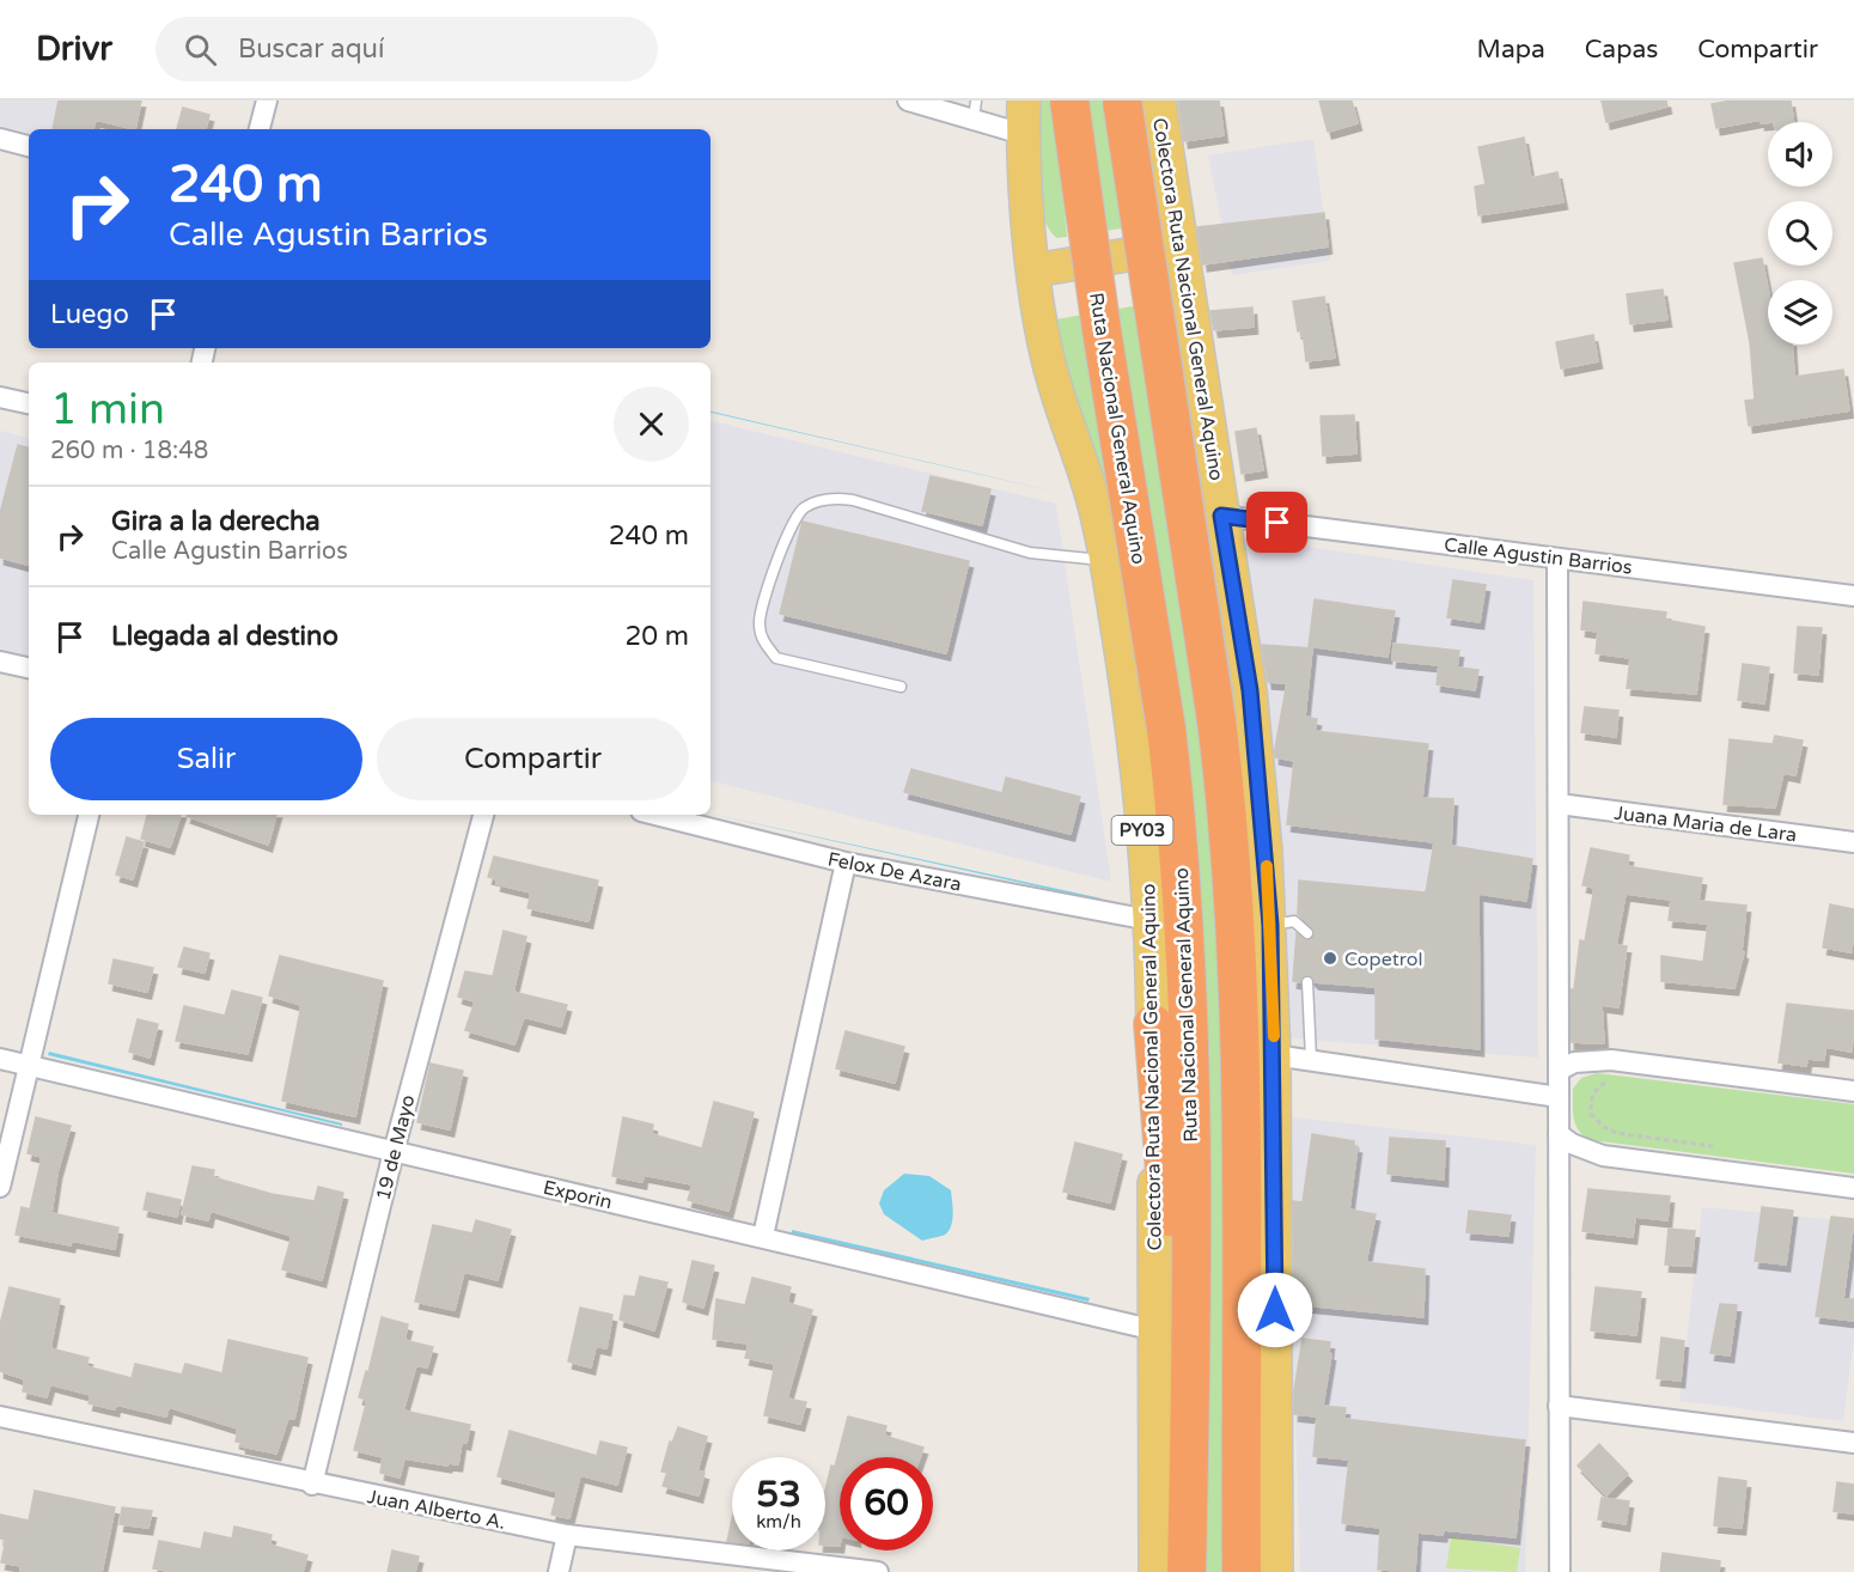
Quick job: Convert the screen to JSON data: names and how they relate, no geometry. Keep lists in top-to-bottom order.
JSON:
{
  "streets": {
    "highway": ["Ruta Nacional General Aquino", "PY03"],
    "main road": ["Colectora Ruta Nacional General Aquino"],
    "street": [
      "Calle Agustin Barrios",
      "Juana Maria de Lara",
      "Felox De Azara",
      "19 de Mayo",
      "Exporin",
      "Juan Alberto A."
    ]
  },
  "crossings": [
    ["Colectora Ruta Nacional General Aquino", "Calle Agustin Barrios"],
    ["Colectora Ruta Nacional General Aquino", "Felox De Azara"],
    ["Colectora Ruta Nacional General Aquino", "Exporin"],
    ["19 de Mayo", "Exporin"],
    ["19 de Mayo", "Juan Alberto A."]
  ],
  "places": ["Copetrol"],
  "page": {
    "header": "Drivr",
    "search": "Buscar aquí",
    "nav": ["Mapa", "Capas", "Compartir"],
    "turn": ["240 m", "Calle Agustin Barrios"],
    "then": "Luego",
    "heading": ["1 min", "260 m · 18:48"],
    "list": [
      {
        "name": "Gira a la derecha",
        "note": "Calle Agustin Barrios",
        "value": "240 m"
      },
      {
        "name": "Llegada al destino",
        "value": "20 m"
      }
    ],
    "buttons": ["Salir", "Compartir"],
    "speed": "53 km/h",
    "limit": "60"
  }
}
